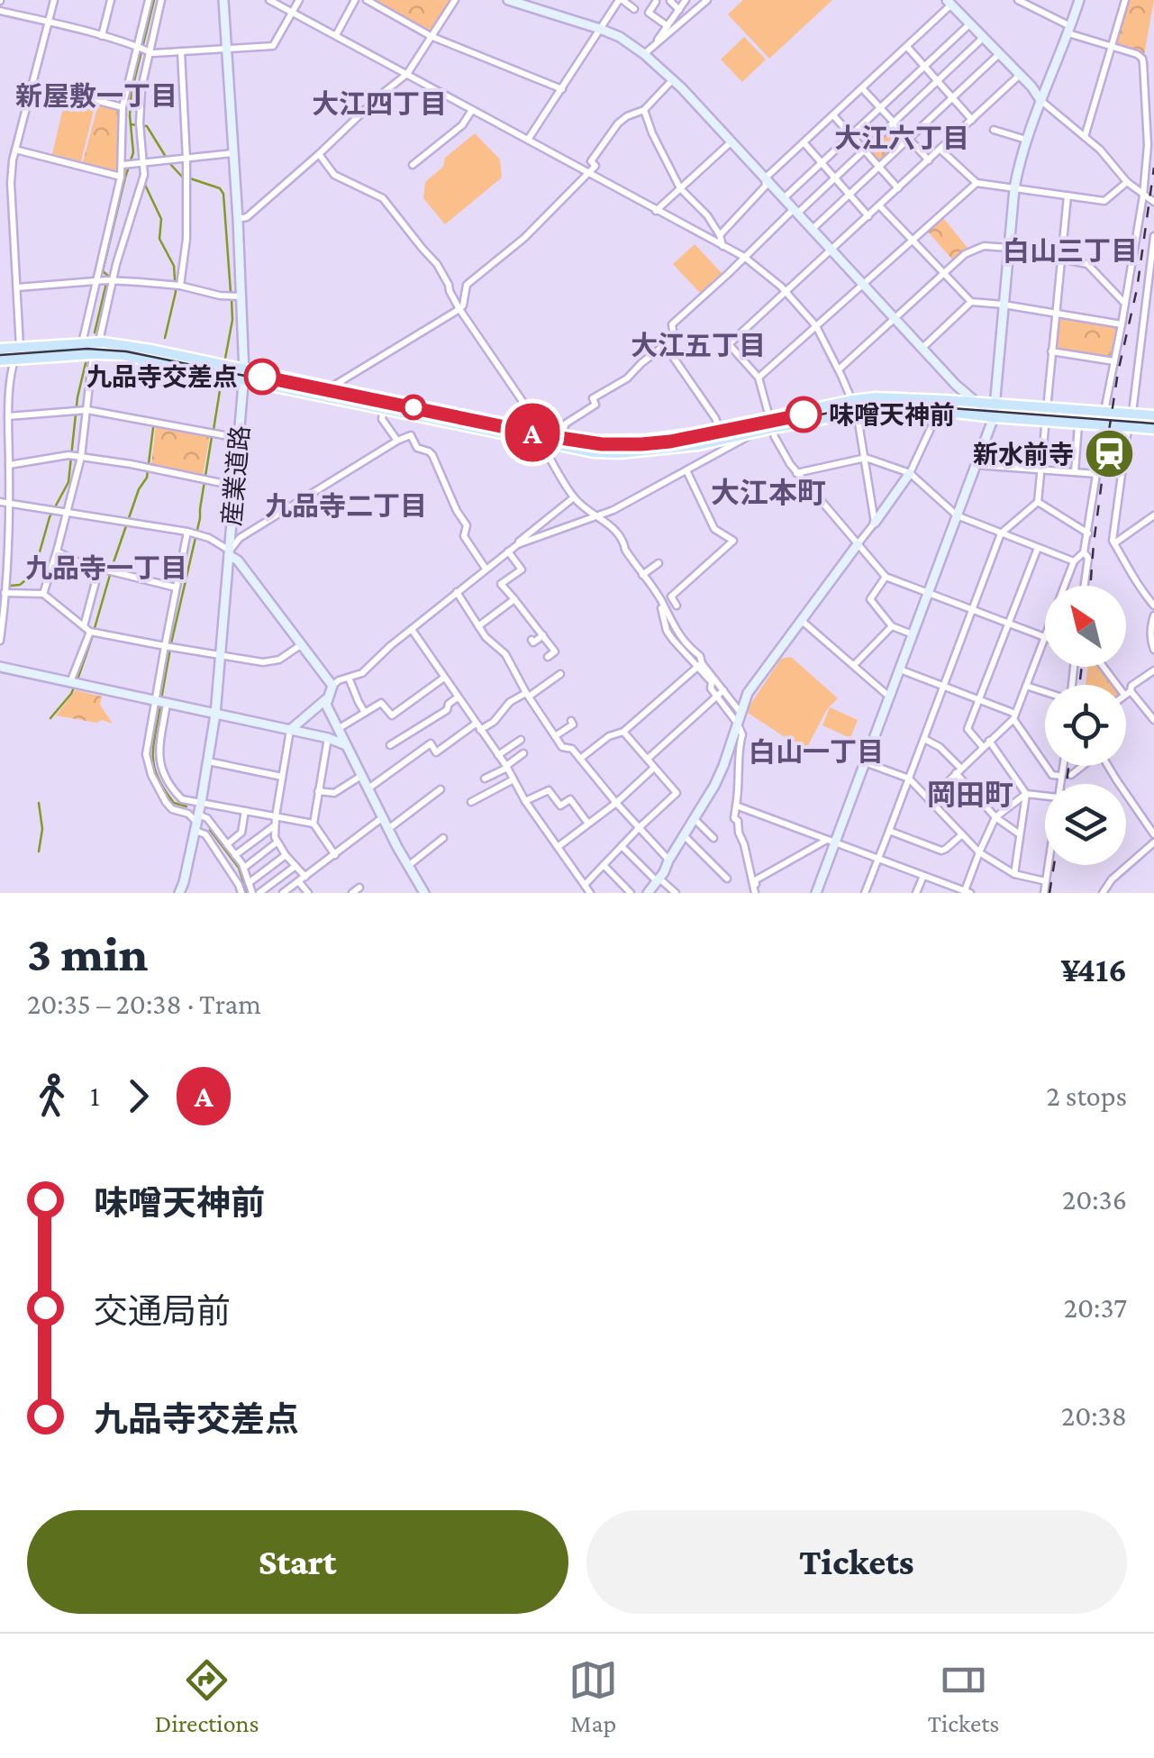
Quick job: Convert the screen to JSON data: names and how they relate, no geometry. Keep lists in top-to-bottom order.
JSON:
{
  "streets": {
    "street": ["産業道路"]
  },
  "districts": [
    "新屋敷一丁目",
    "大江四丁目",
    "大江六丁目",
    "白山三丁目",
    "大江五丁目",
    "大江本町",
    "九品寺二丁目",
    "九品寺一丁目",
    "白山一丁目",
    "岡田町"
  ],
  "places": {
    "other": ["九品寺交差点", "味噌天神前"],
    "station": ["新水前寺"]
  },
  "lines": ["tram line A"],
  "north": "top left",
  "page": {
    "on_map": "A",
    "heading": ["3 min", "20:35 – 20:38 · Tram", "¥416"],
    "legs": ["1", "A", "2 stops"],
    "list": [
      {
        "name": "味噌天神前",
        "value": "20:36"
      },
      {
        "name": "交通局前",
        "value": "20:37"
      },
      {
        "name": "九品寺交差点",
        "value": "20:38"
      }
    ],
    "buttons": ["Start", "Tickets"],
    "tabs": ["Directions", "Map", "Tickets"]
  }
}
